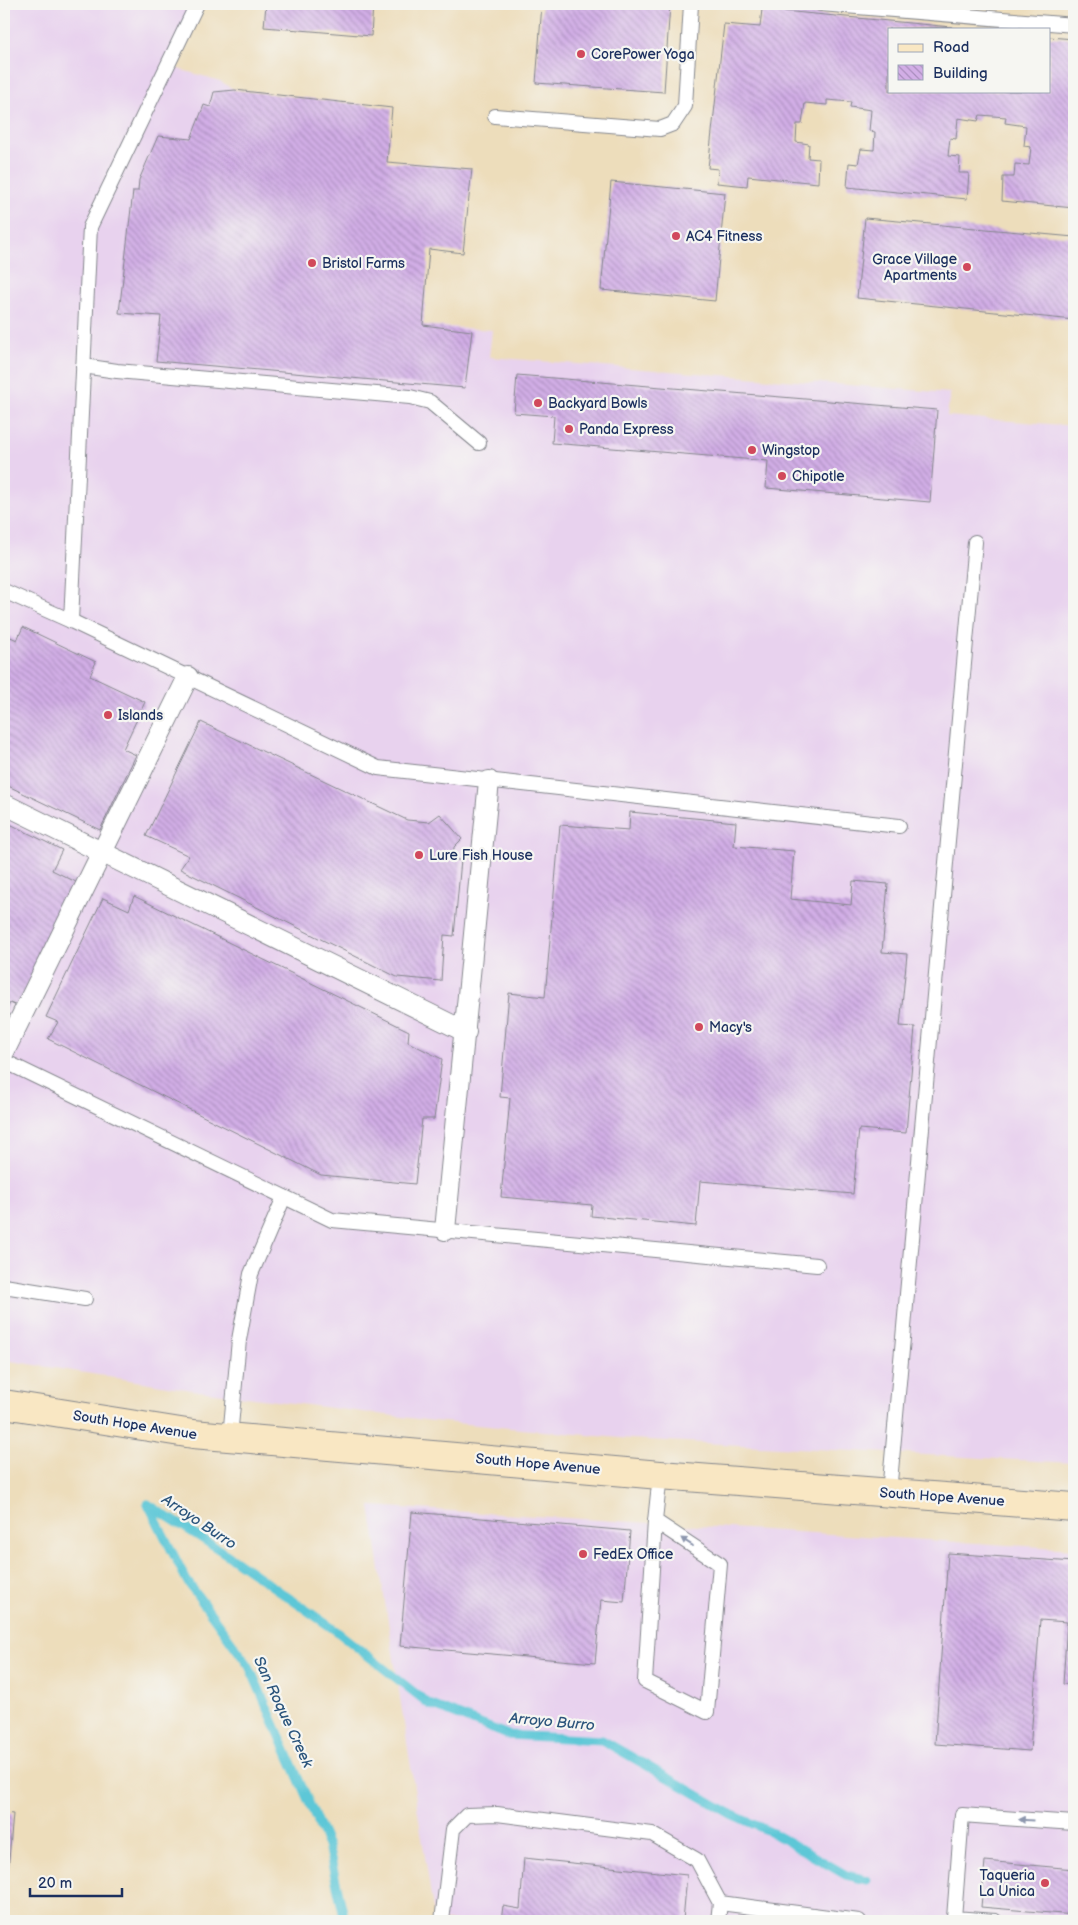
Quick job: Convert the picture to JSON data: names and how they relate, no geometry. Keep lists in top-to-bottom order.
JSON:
{
  "streets": {
    "main road": ["South Hope Avenue"]
  },
  "water": ["Arroyo Burro", "San Roque Creek"],
  "places": [
    "CorePower Yoga",
    "AC4 Fitness",
    "Bristol Farms",
    "Grace Village Apartments",
    "Backyard Bowls",
    "Panda Express",
    "Wingstop",
    "Chipotle",
    "Islands",
    "Lure Fish House",
    "Macy's",
    "FedEx Office",
    "Taqueria La Unica"
  ],
  "legend": ["Road", "Building"],
  "scale_bar": "20 m"
}
